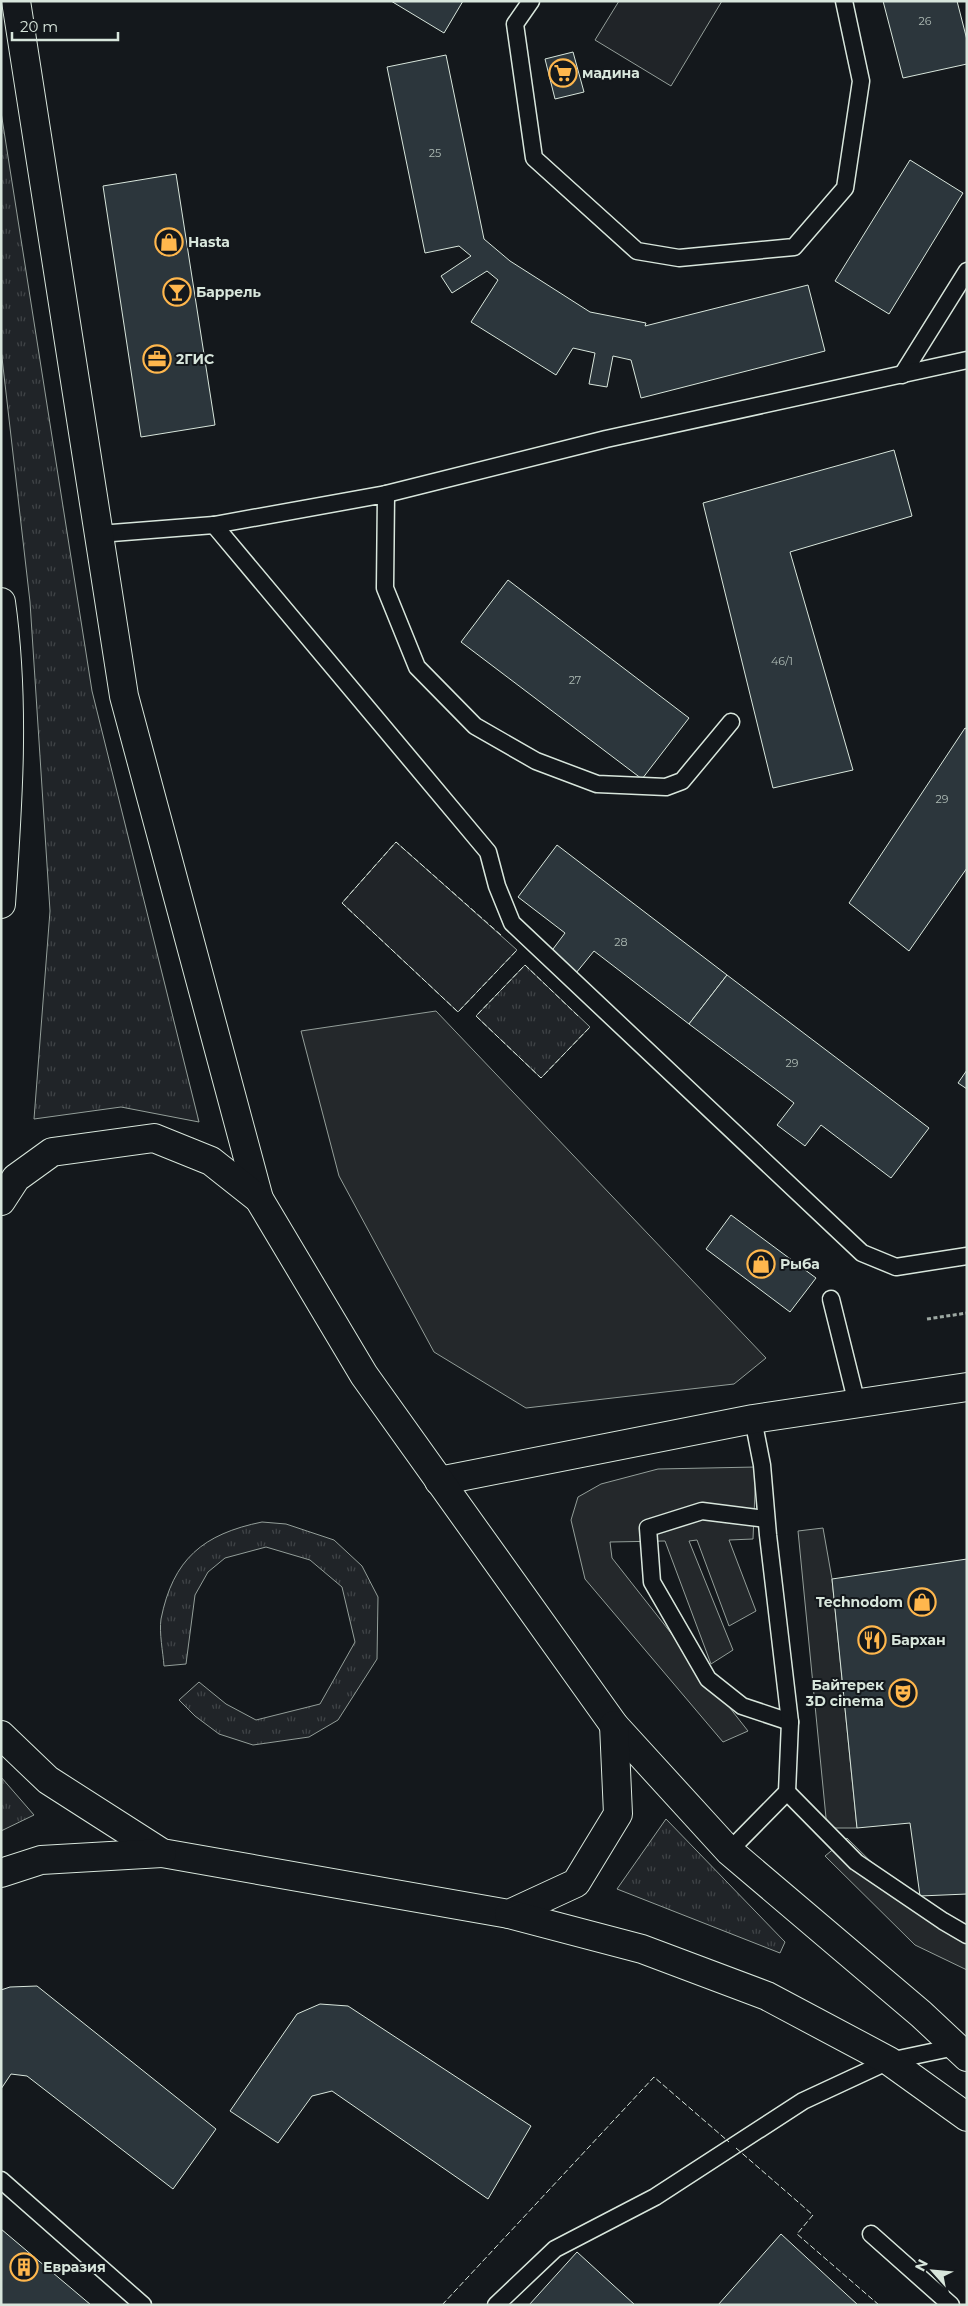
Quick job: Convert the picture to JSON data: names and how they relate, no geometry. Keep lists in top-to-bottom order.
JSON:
{
  "places": {
    "supermarket": ["мадина"],
    "shop": ["Hasta", "Рыба", "Technodom"],
    "bar": ["Баррель"],
    "office": ["2ГИС"],
    "restaurant": ["Бархан"],
    "theatre": ["Байтерек 3D cinema"],
    "building": ["Евразия"]
  },
  "house_numbers": [
    "26",
    "25",
    "46/1",
    "27",
    "29",
    "28",
    "29"
  ],
  "scale_bar": "20 m",
  "north": "top left"
}
